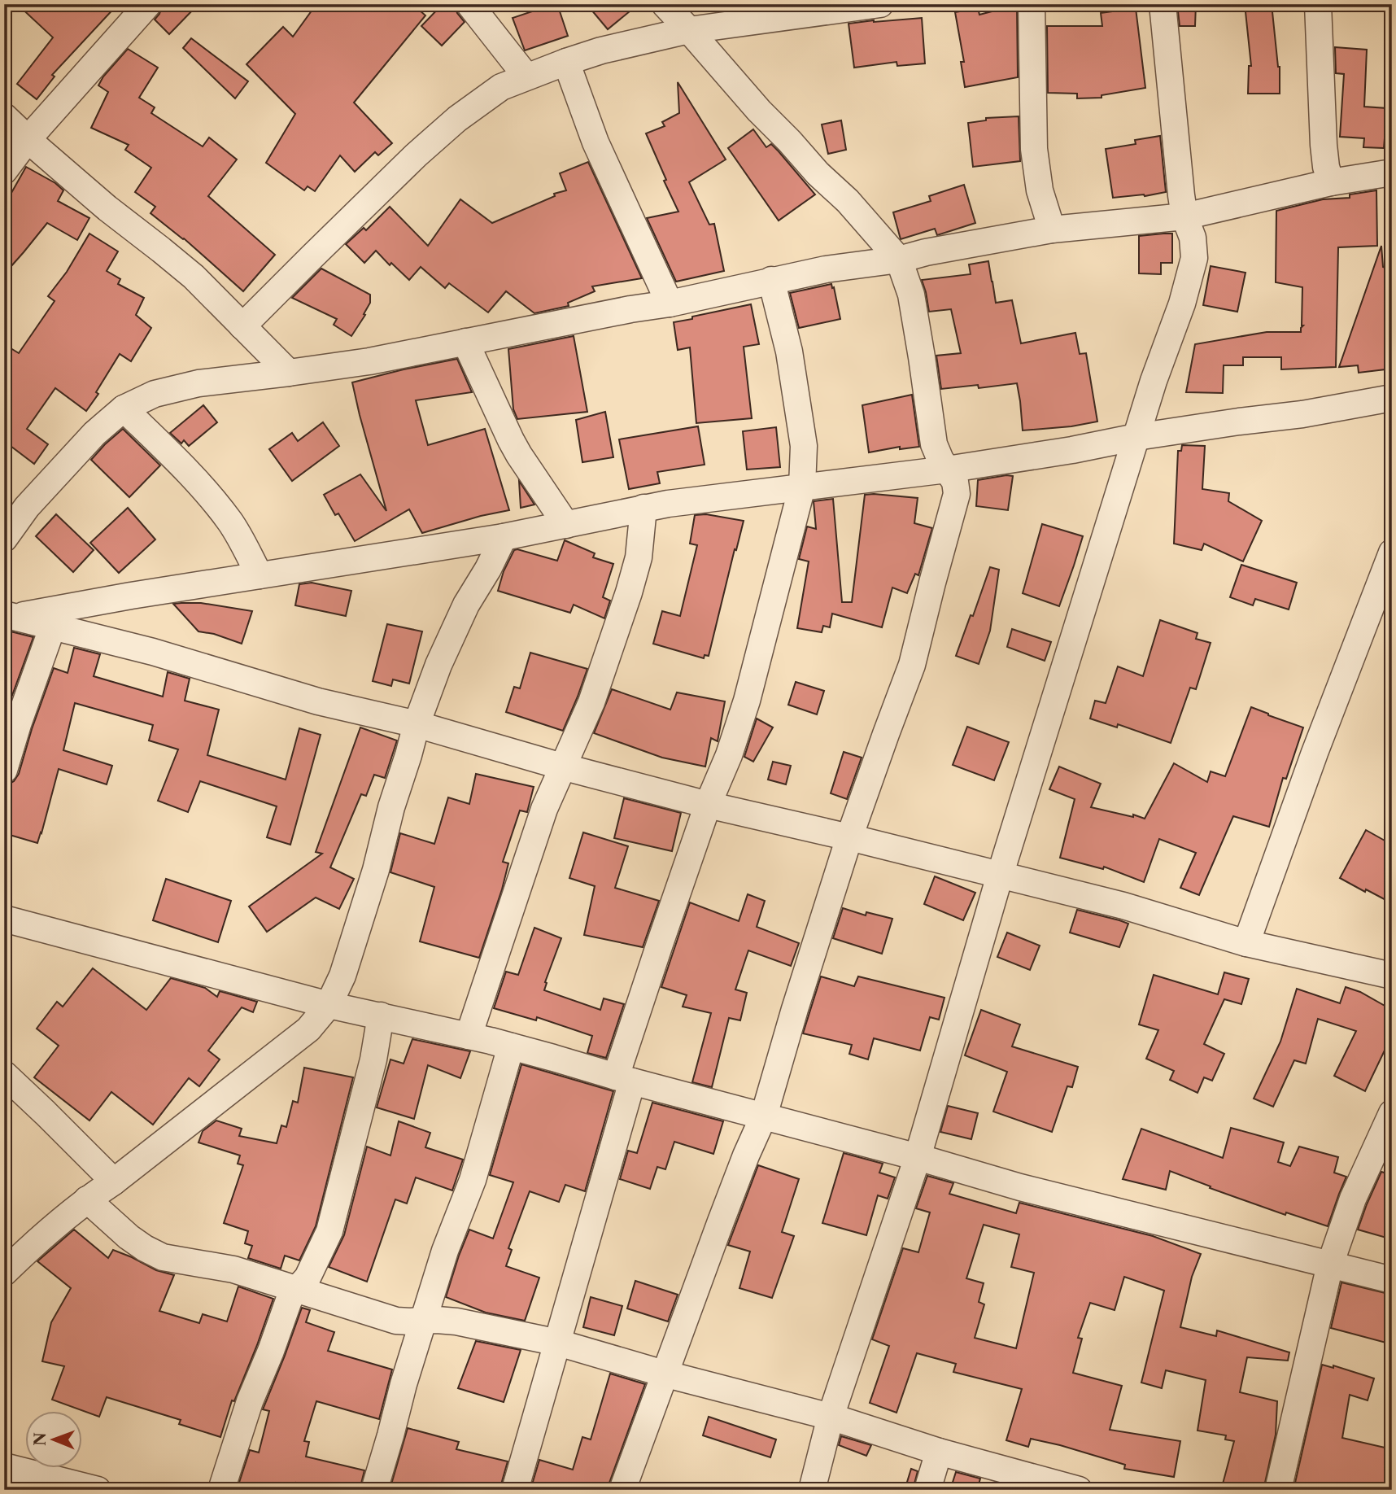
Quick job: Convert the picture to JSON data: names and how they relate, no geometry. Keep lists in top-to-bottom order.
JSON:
{
  "north": "left"
}
